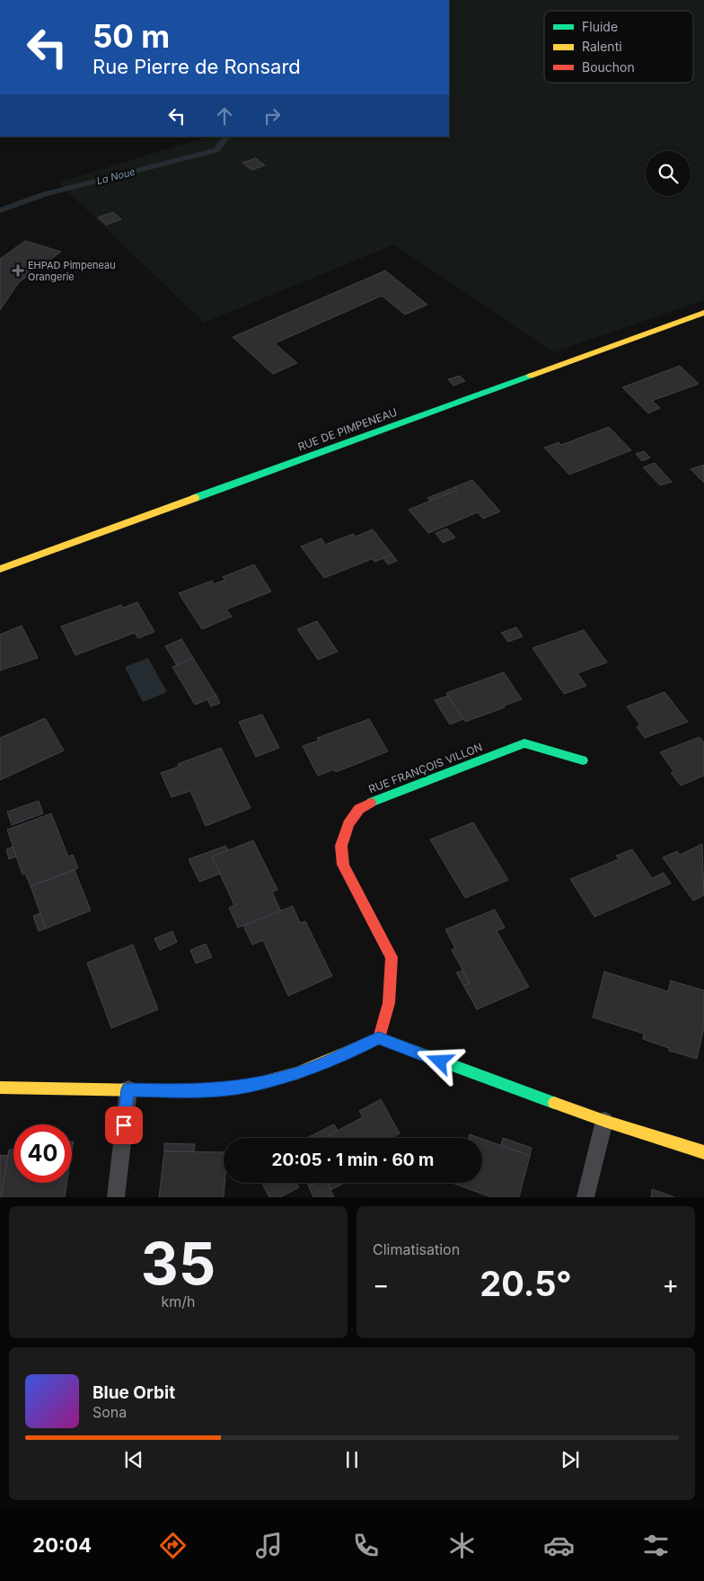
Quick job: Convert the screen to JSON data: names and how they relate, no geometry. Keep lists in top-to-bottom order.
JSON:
{
  "streets": {
    "street": ["RUE DE PIMPENEAU", "RUE FRANÇOIS VILLON"]
  },
  "water": ["La Noue"],
  "places": {
    "health": ["EHPAD Pimpeneau Orangerie"]
  },
  "legend": ["Fluide", "Ralenti", "Bouchon"],
  "page": {
    "turn": ["50 m", "Rue Pierre de Ronsard"],
    "limit": "40",
    "trip": "20:05 · 1 min · 60 m",
    "tile": [
      ["35", "km/h"],
      "Climatisation"
    ],
    "heat": ["−", "20.5°", "+"],
    "song": ["Blue Orbit", "Sona"],
    "tabs": "20:04"
  }
}
